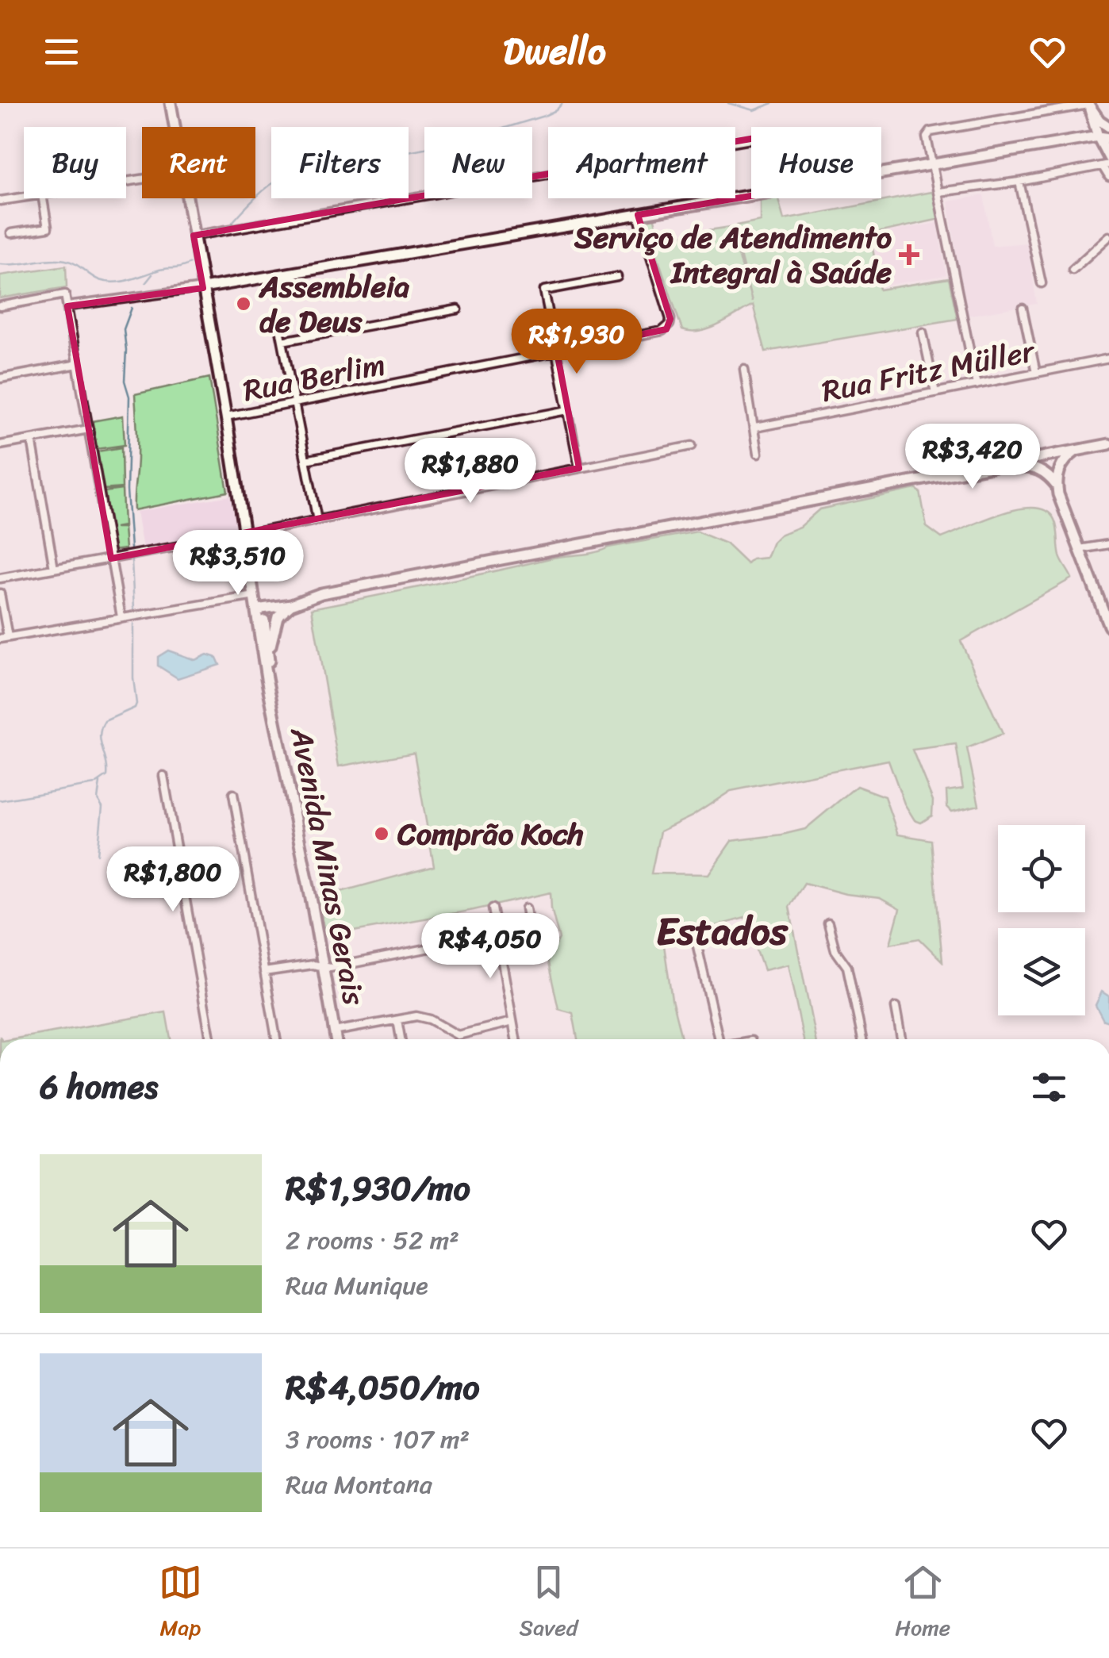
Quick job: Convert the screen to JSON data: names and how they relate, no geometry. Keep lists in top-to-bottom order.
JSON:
{
  "streets": {
    "street": ["Rua Fritz Müller", "Rua Berlim", "Avenida Minas Gerais"]
  },
  "crossings": [
    ["Rua Berlim", "Avenida Minas Gerais"]
  ],
  "districts": ["Estados"],
  "places": {
    "health": ["Serviço de Atendimento Integral à Saúde"],
    "other": ["Assembleia de Deus", "Comprão Koch"]
  },
  "page": {
    "header": "Dwello",
    "chip": [
      "Buy",
      "Rent",
      "Filters",
      "New",
      "Apartment",
      "House"
    ],
    "price": [
      "R$1,930",
      "R$3,420",
      "R$1,880",
      "R$3,510",
      "R$1,800",
      "R$4,050"
    ],
    "heading": "6 homes",
    "list": [
      {
        "name": "R$1,930/mo",
        "note": "2 rooms · 52 m² · Rua Munique"
      },
      {
        "name": "R$4,050/mo",
        "note": "3 rooms · 107 m² · Rua Montana"
      }
    ],
    "tabs": ["Map", "Saved", "Home"]
  }
}
